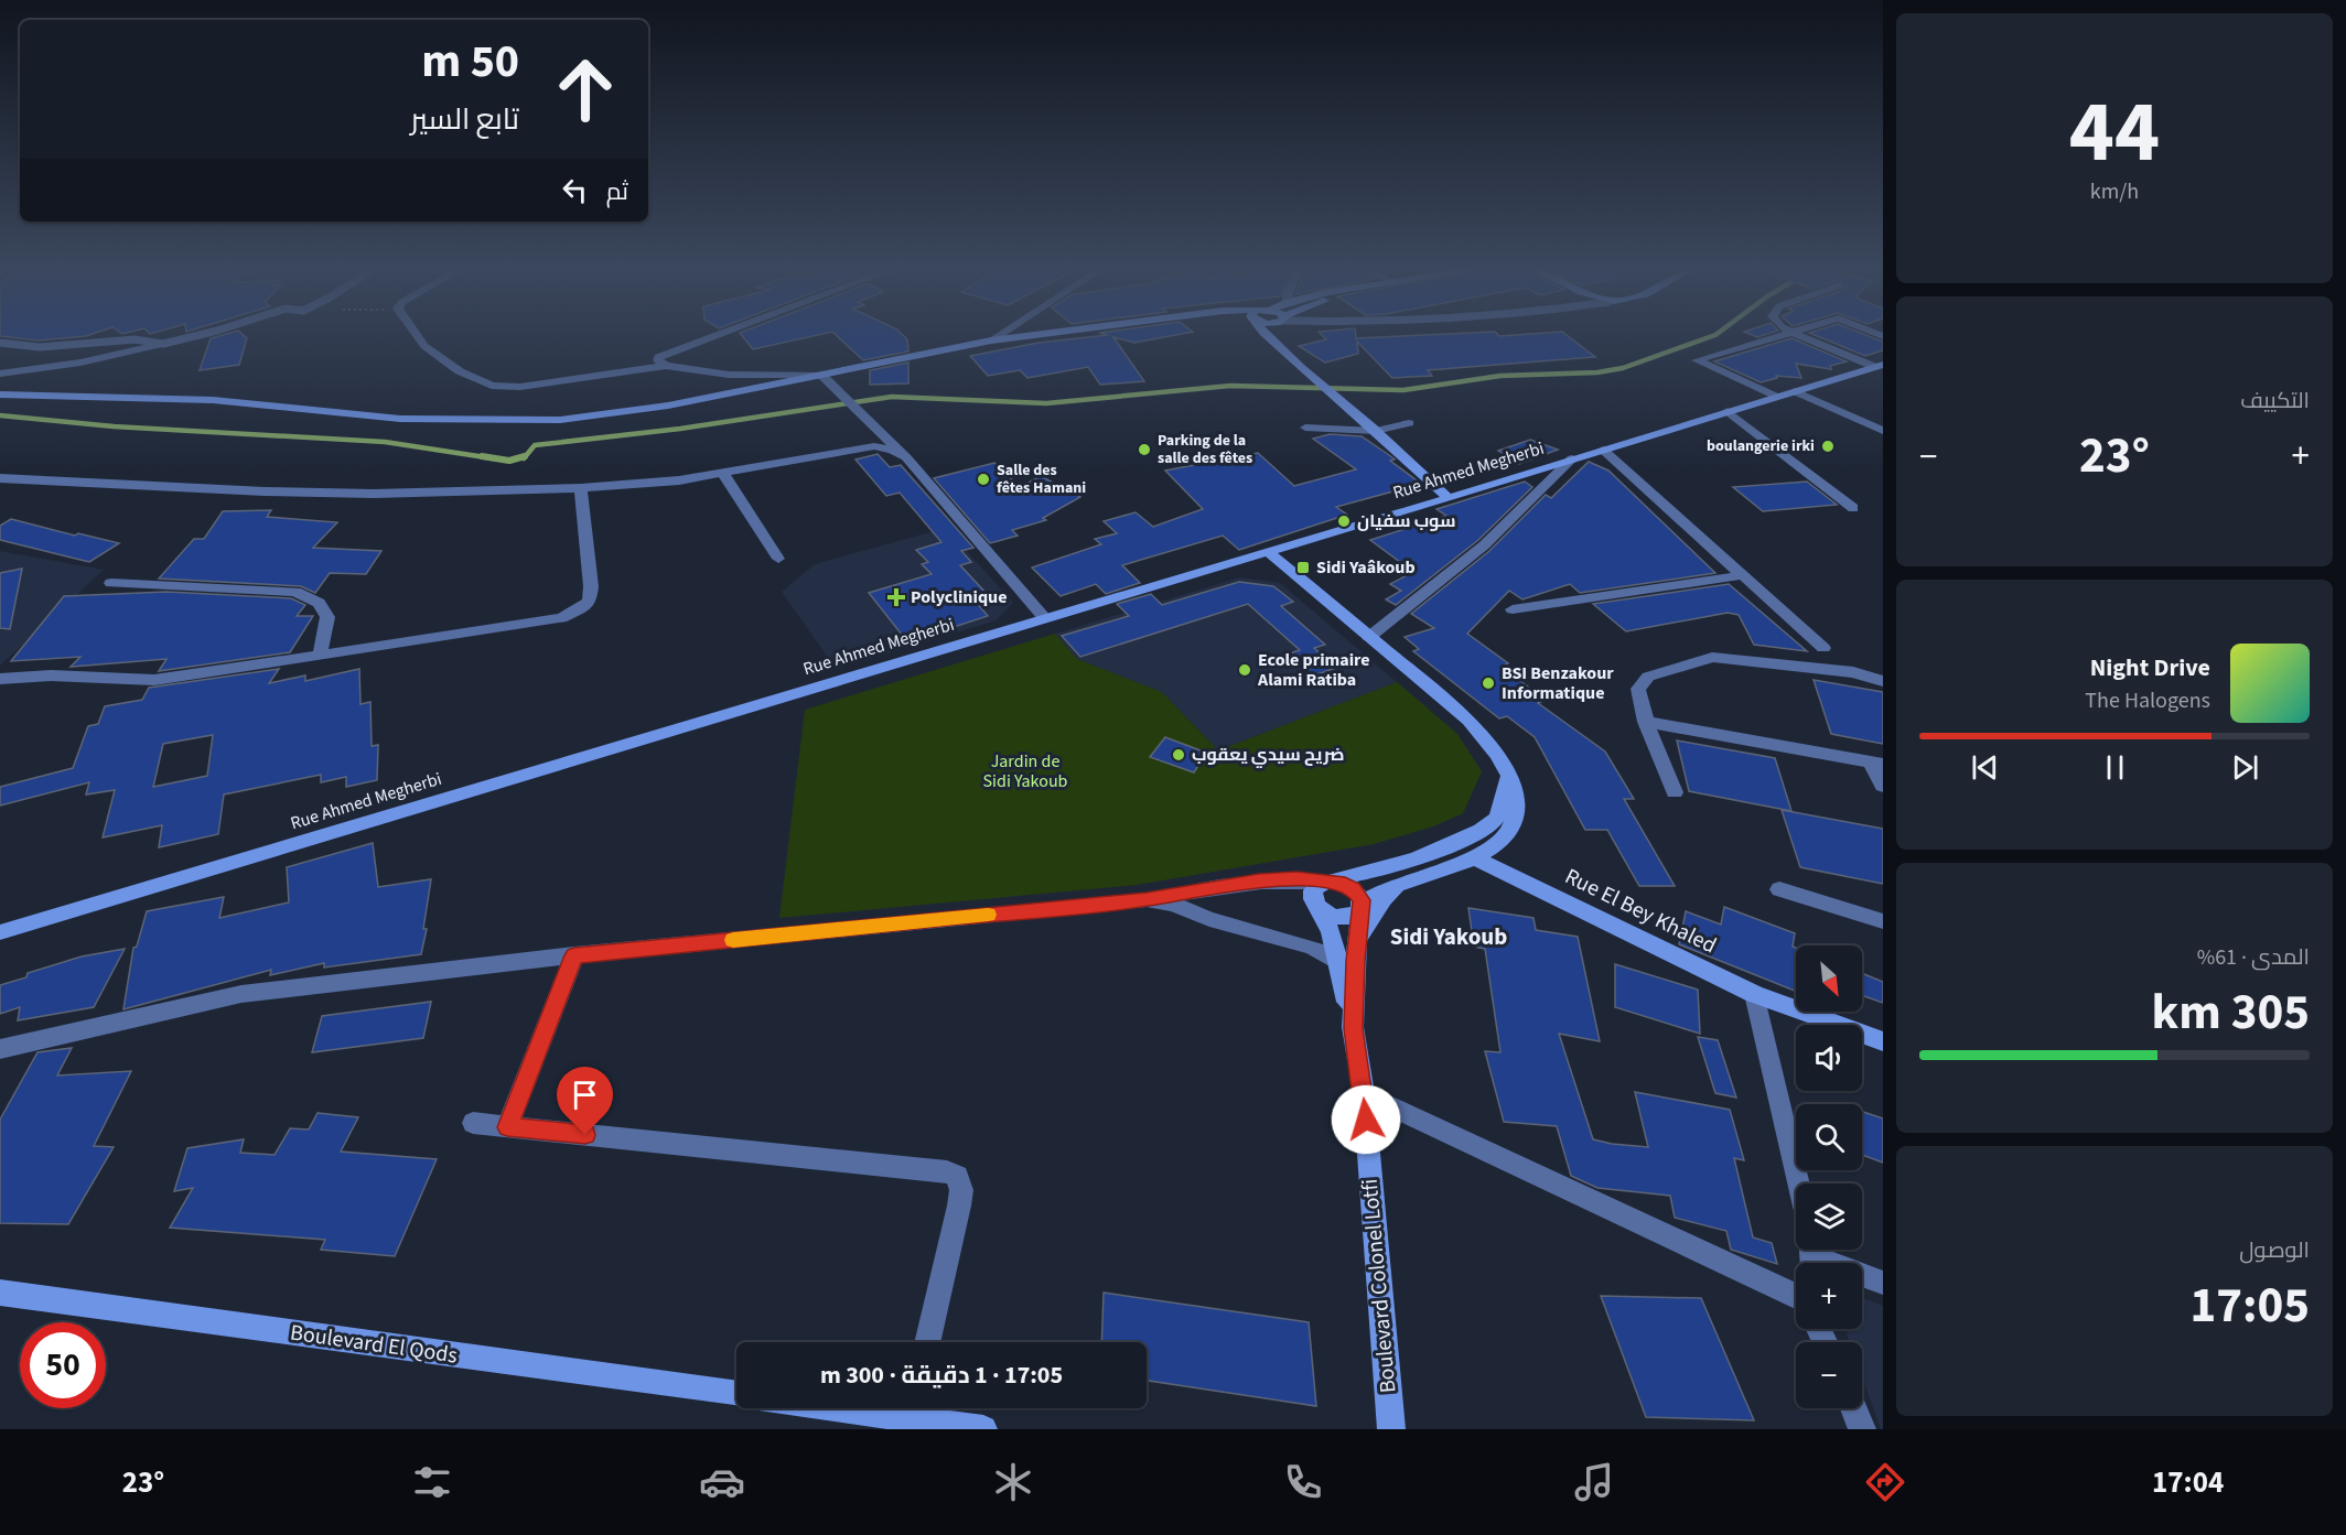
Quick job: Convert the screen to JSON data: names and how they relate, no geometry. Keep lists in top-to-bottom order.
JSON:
{
  "streets": {
    "main road": [
      "Rue Ahmed Megherbi",
      "Rue El Bey Khaled",
      "Boulevard Colonel Lotfi",
      "Boulevard El Qods"
    ]
  },
  "districts": ["Sidi Yakoub"],
  "parks": ["Jardin de Sidi Yakoub"],
  "places": {
    "other": [
      "boulangerie irki",
      "Parking de la salle des fêtes",
      "Salle des fêtes Hamani",
      "سوب سفيان",
      "Ecole primaire Alami Ratiba",
      "BSI Benzakour Informatique",
      "ضريح سيدي يعقوب"
    ],
    "transit": ["Sidi Yaâkoub"],
    "health": ["Polyclinique"]
  },
  "north": "bottom right",
  "page": {
    "tile": [
      ["44", "km/h"],
      "التكييف",
      ["المدى · 61%", "305 km"],
      ["الوصول", "17:05"]
    ],
    "turn": ["50 m", "تابع السير"],
    "then": "ثم",
    "heat": ["−", "23°", "+"],
    "song": ["Night Drive", "The Halogens"],
    "map_buttons": ["+", "−"],
    "limit": "50",
    "trip": "17:05 · 1 دقيقة · 300 m",
    "tabs": ["17:04", "23°"]
  }
}
